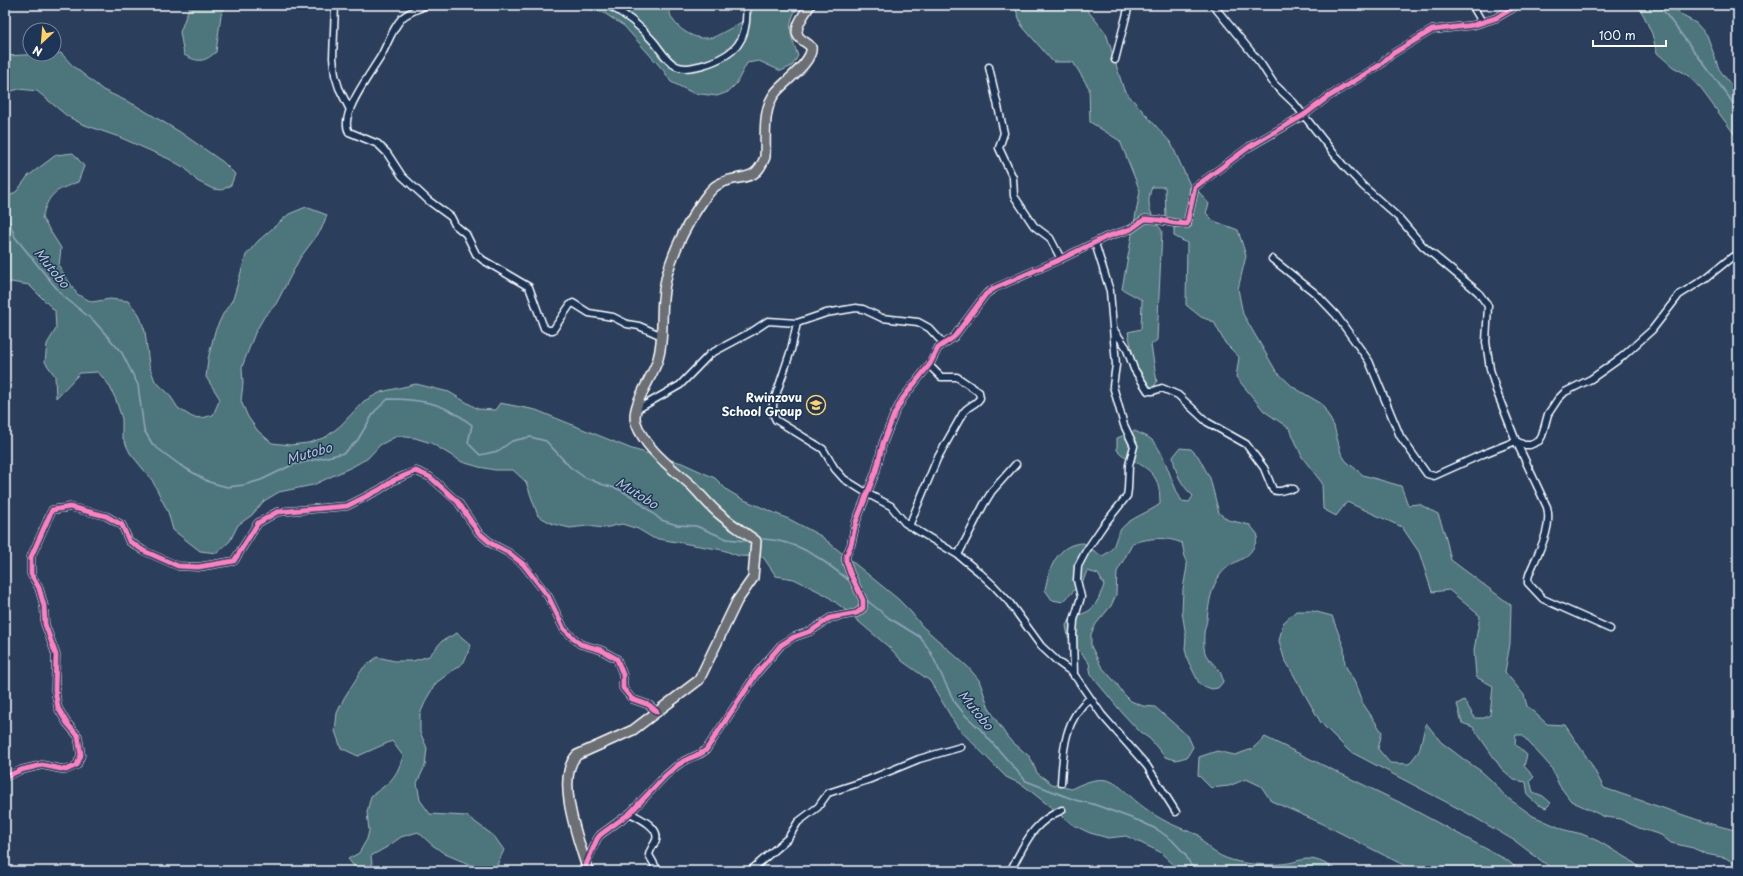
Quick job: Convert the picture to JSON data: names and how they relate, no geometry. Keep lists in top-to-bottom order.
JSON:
{
  "water": ["Mutobo"],
  "places": {
    "school or university": ["Rwinzovu School Group"]
  },
  "scale_bar": "100 m",
  "north": "bottom left"
}
